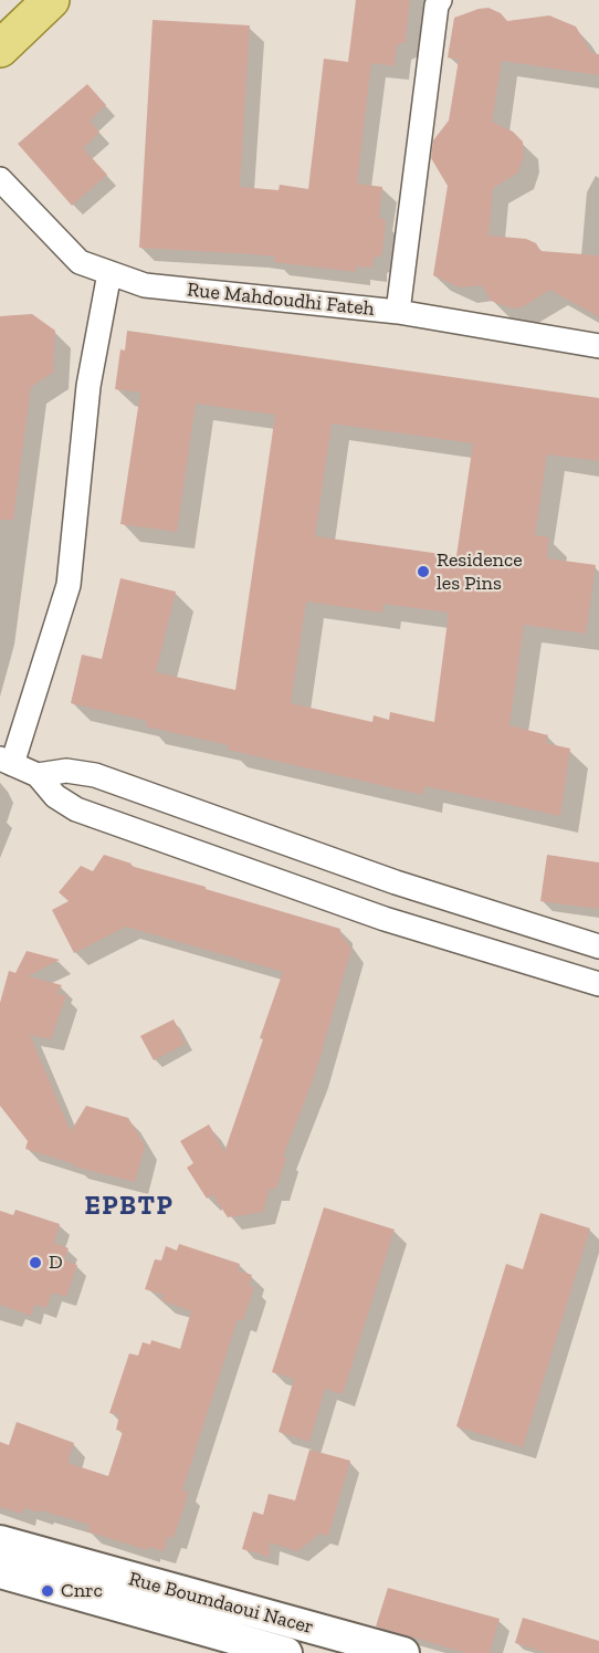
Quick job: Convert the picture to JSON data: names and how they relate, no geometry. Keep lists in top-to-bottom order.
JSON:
{
  "streets": {
    "street": ["Rue Mahdoudhi Fateh", "Rue Boumdaoui Nacer"]
  },
  "districts": ["EPBTP"],
  "places": ["Residence les Pins", "D", "Cnrc"]
}
